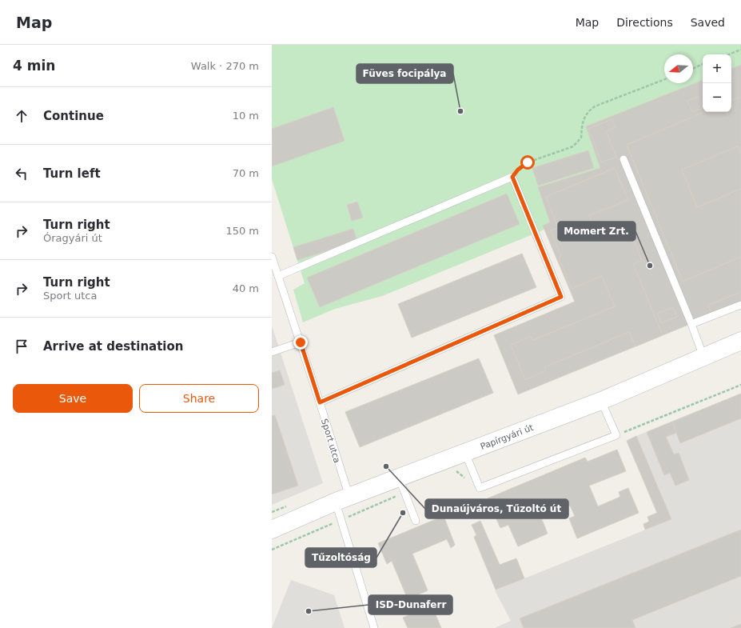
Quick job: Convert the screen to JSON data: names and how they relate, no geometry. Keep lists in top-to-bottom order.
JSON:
{
  "streets": {
    "street": ["Papírgyári út"],
    "lane": ["Sport utca"]
  },
  "crossings": [
    ["Papírgyári út", "Sport utca"]
  ],
  "places": [
    "Füves focipálya",
    "Momert Zrt.",
    "Dunaújváros, Tűzoltó út",
    "Tűzoltóság",
    "ISD-Dunaferr"
  ],
  "north": "left",
  "page": {
    "header": "Map",
    "nav": ["Map", "Directions", "Saved"],
    "heading": ["4 min", "Walk · 270 m"],
    "map_buttons": ["+", "−"],
    "list": [
      ["Continue", "10 m"],
      ["Turn left", "70 m"],
      ["Turn right", "Óragyári út", "150 m"],
      ["Turn right", "Sport utca", "40 m"],
      "Arrive at destination"
    ],
    "buttons": ["Save", "Share"]
  }
}
